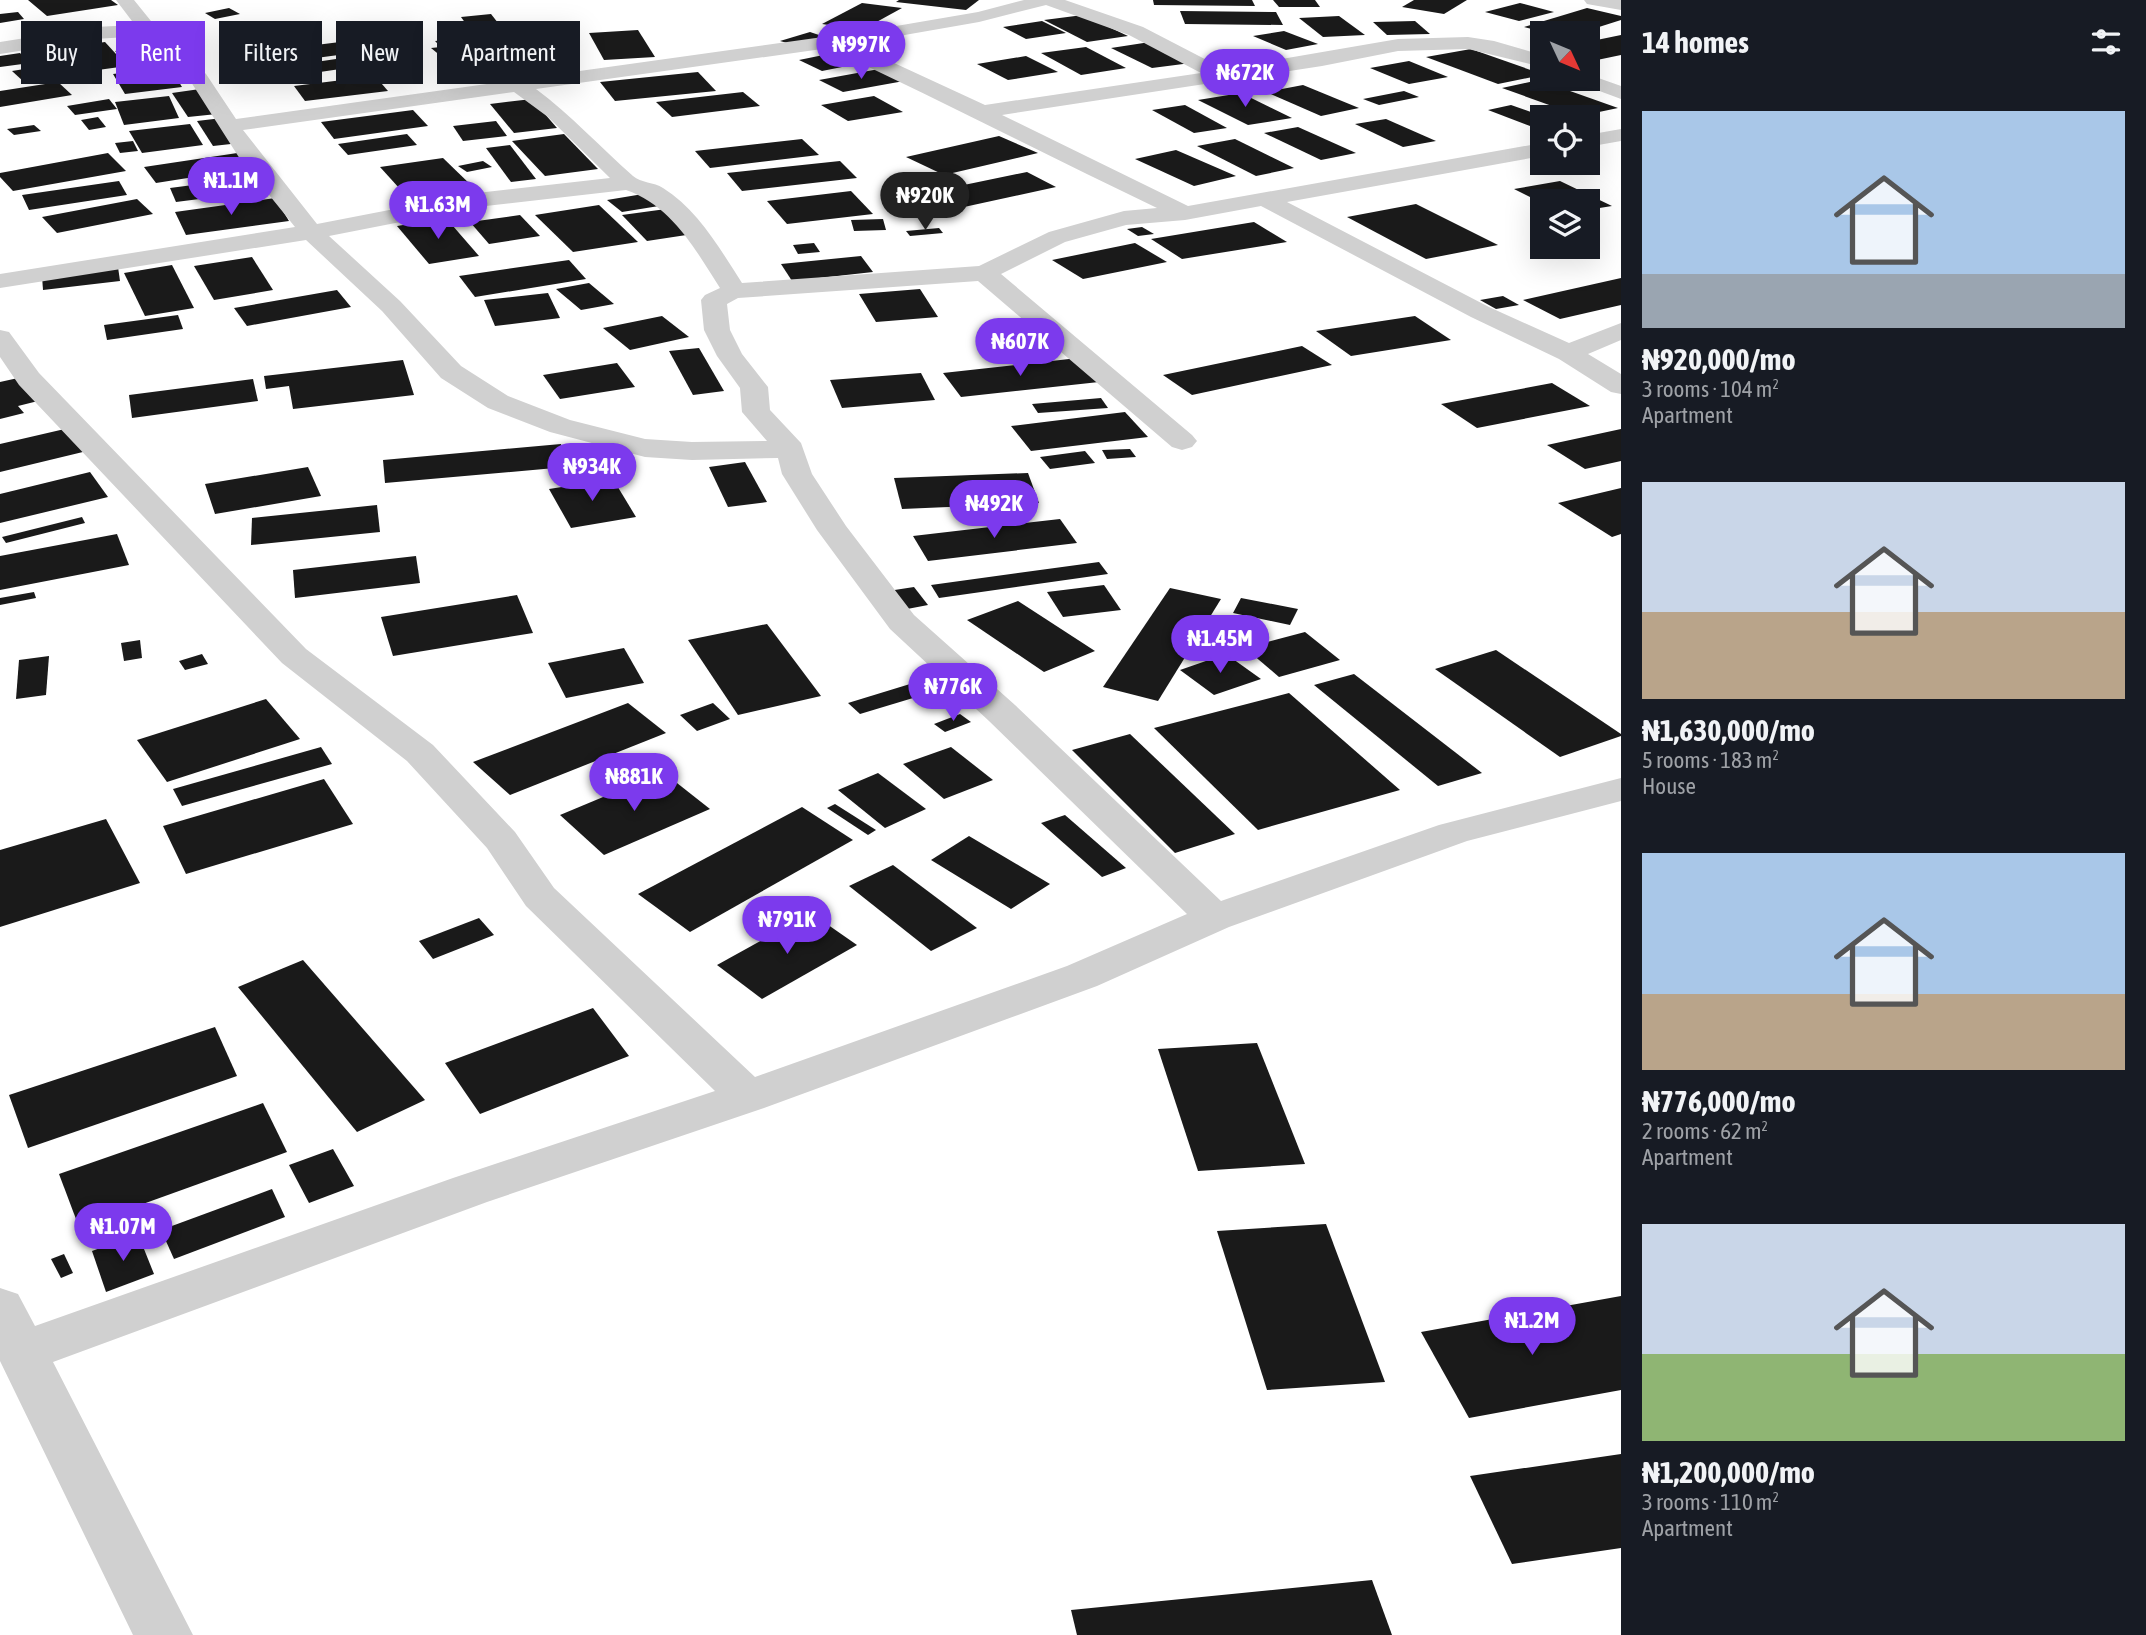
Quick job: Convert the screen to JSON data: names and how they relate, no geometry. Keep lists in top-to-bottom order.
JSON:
{
  "north": "bottom right",
  "page": {
    "heading": "14 homes",
    "price": [
      "₦997K",
      "₦672K",
      "₦1.1M",
      "₦920K",
      "₦1.63M",
      "₦607K",
      "₦934K",
      "₦492K",
      "₦1.45M",
      "₦776K",
      "₦881K",
      "₦791K",
      "₦1.07M",
      "₦1.2M"
    ],
    "chip": [
      "Buy",
      "Rent",
      "Filters",
      "New",
      "Apartment"
    ],
    "list": [
      {
        "name": "₦920,000/mo",
        "note": "3 rooms · 104 m² · Apartment"
      },
      {
        "name": "₦1,630,000/mo",
        "note": "5 rooms · 183 m² · House"
      },
      {
        "name": "₦776,000/mo",
        "note": "2 rooms · 62 m² · Apartment"
      },
      {
        "name": "₦1,200,000/mo",
        "note": "3 rooms · 110 m² · Apartment"
      }
    ]
  }
}
